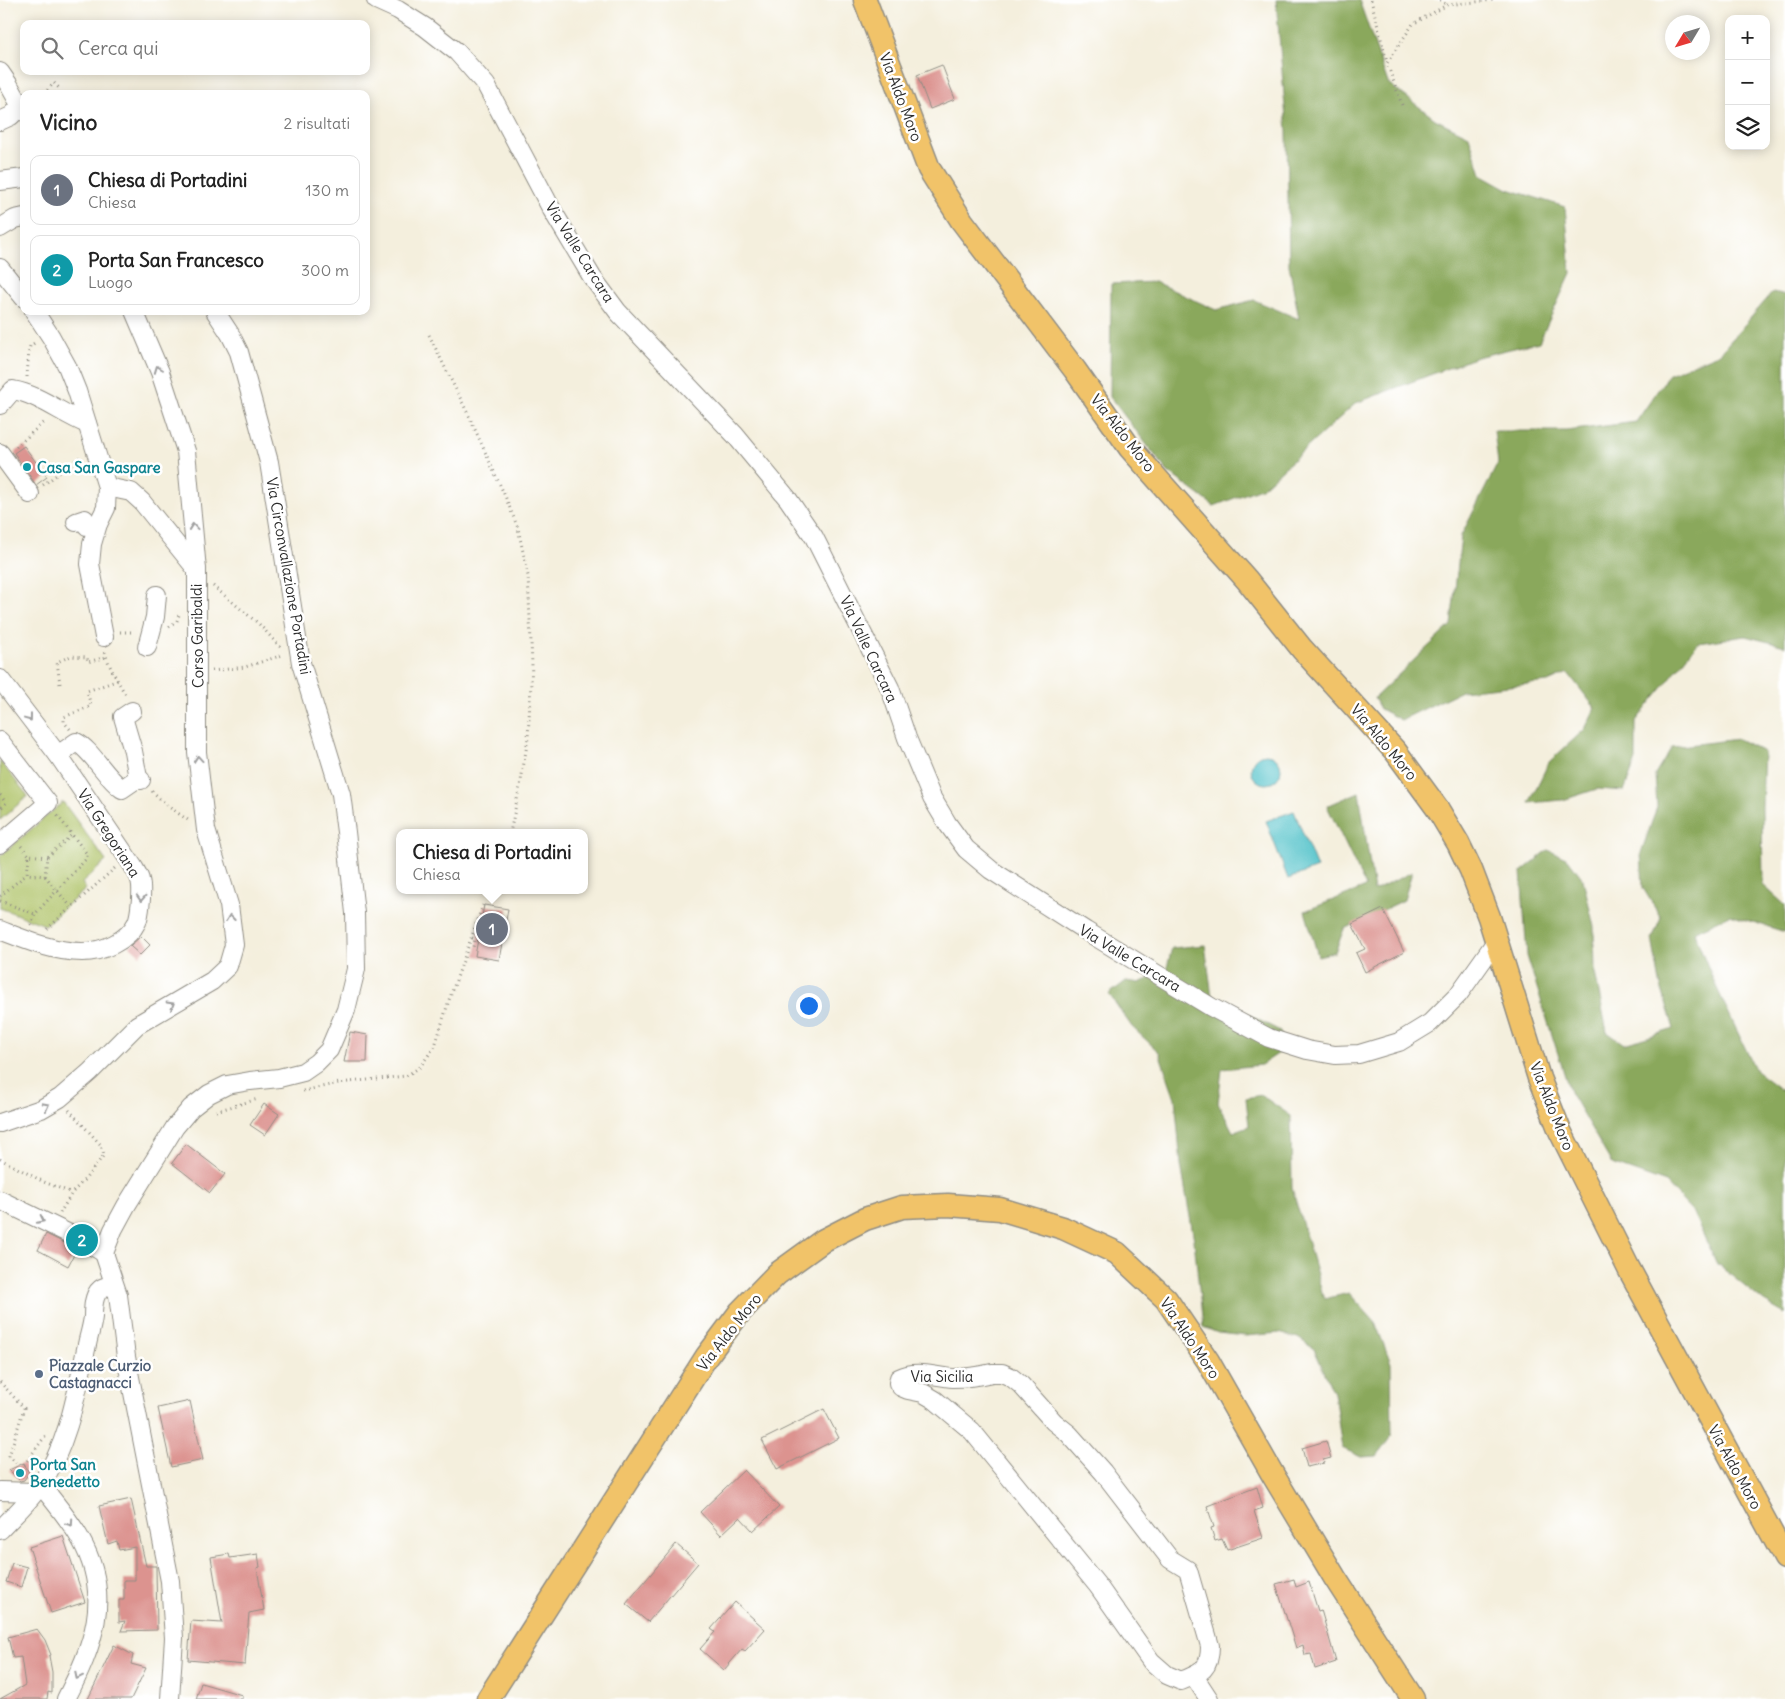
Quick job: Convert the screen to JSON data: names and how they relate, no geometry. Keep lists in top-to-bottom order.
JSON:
{
  "streets": {
    "main road": ["Via Aldo Moro"],
    "street": [
      "Via Valle Carcara",
      "Via Circonvallazione Portadini",
      "Corso Garibaldi",
      "Via Gregoriana",
      "Via Sicilia"
    ]
  },
  "crossings": [
    ["Via Aldo Moro", "Via Valle Carcara"]
  ],
  "one_way": ["Corso Garibaldi"],
  "places": ["Casa San Gaspare", "Piazzale Curzio Castagnacci", "Porta San Benedetto"],
  "north": "bottom left",
  "page": {
    "map_buttons": ["+", "−"],
    "search": "Cerca qui",
    "heading": ["Vicino", "2 risultati"],
    "list": [
      {
        "mark": "1",
        "name": "Chiesa di Portadini",
        "note": "Chiesa",
        "value": "130 m"
      },
      {
        "mark": "2",
        "name": "Porta San Francesco",
        "note": "Luogo",
        "value": "300 m"
      }
    ],
    "popup": ["Chiesa di Portadini", "Chiesa"],
    "pins": ["1", "2"]
  }
}
